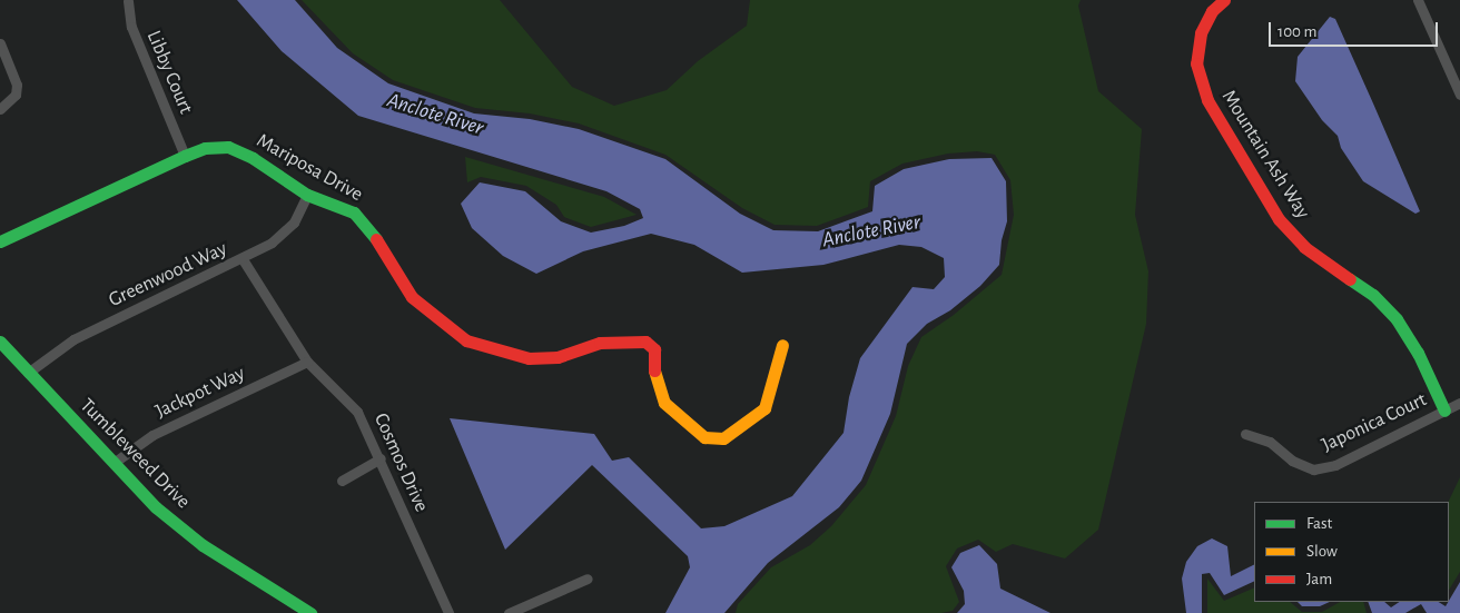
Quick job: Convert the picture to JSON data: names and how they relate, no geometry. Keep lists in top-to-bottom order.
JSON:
{
  "streets": {
    "street": [
      "Libby Court",
      "Mountain Ash Way",
      "Mariposa Drive",
      "Greenwood Way",
      "Jackpot Way",
      "Japonica Court",
      "Tumbleweed Drive",
      "Cosmos Drive"
    ]
  },
  "crossings": [
    ["Libby Court", "Mariposa Drive"],
    ["Mountain Ash Way", "Japonica Court"],
    ["Mariposa Drive", "Greenwood Way"],
    ["Greenwood Way", "Tumbleweed Drive"],
    ["Greenwood Way", "Cosmos Drive"],
    ["Jackpot Way", "Tumbleweed Drive"],
    ["Jackpot Way", "Cosmos Drive"]
  ],
  "water": ["Anclote River"],
  "legend": ["Fast", "Slow", "Jam"],
  "scale_bar": "100 m"
}
